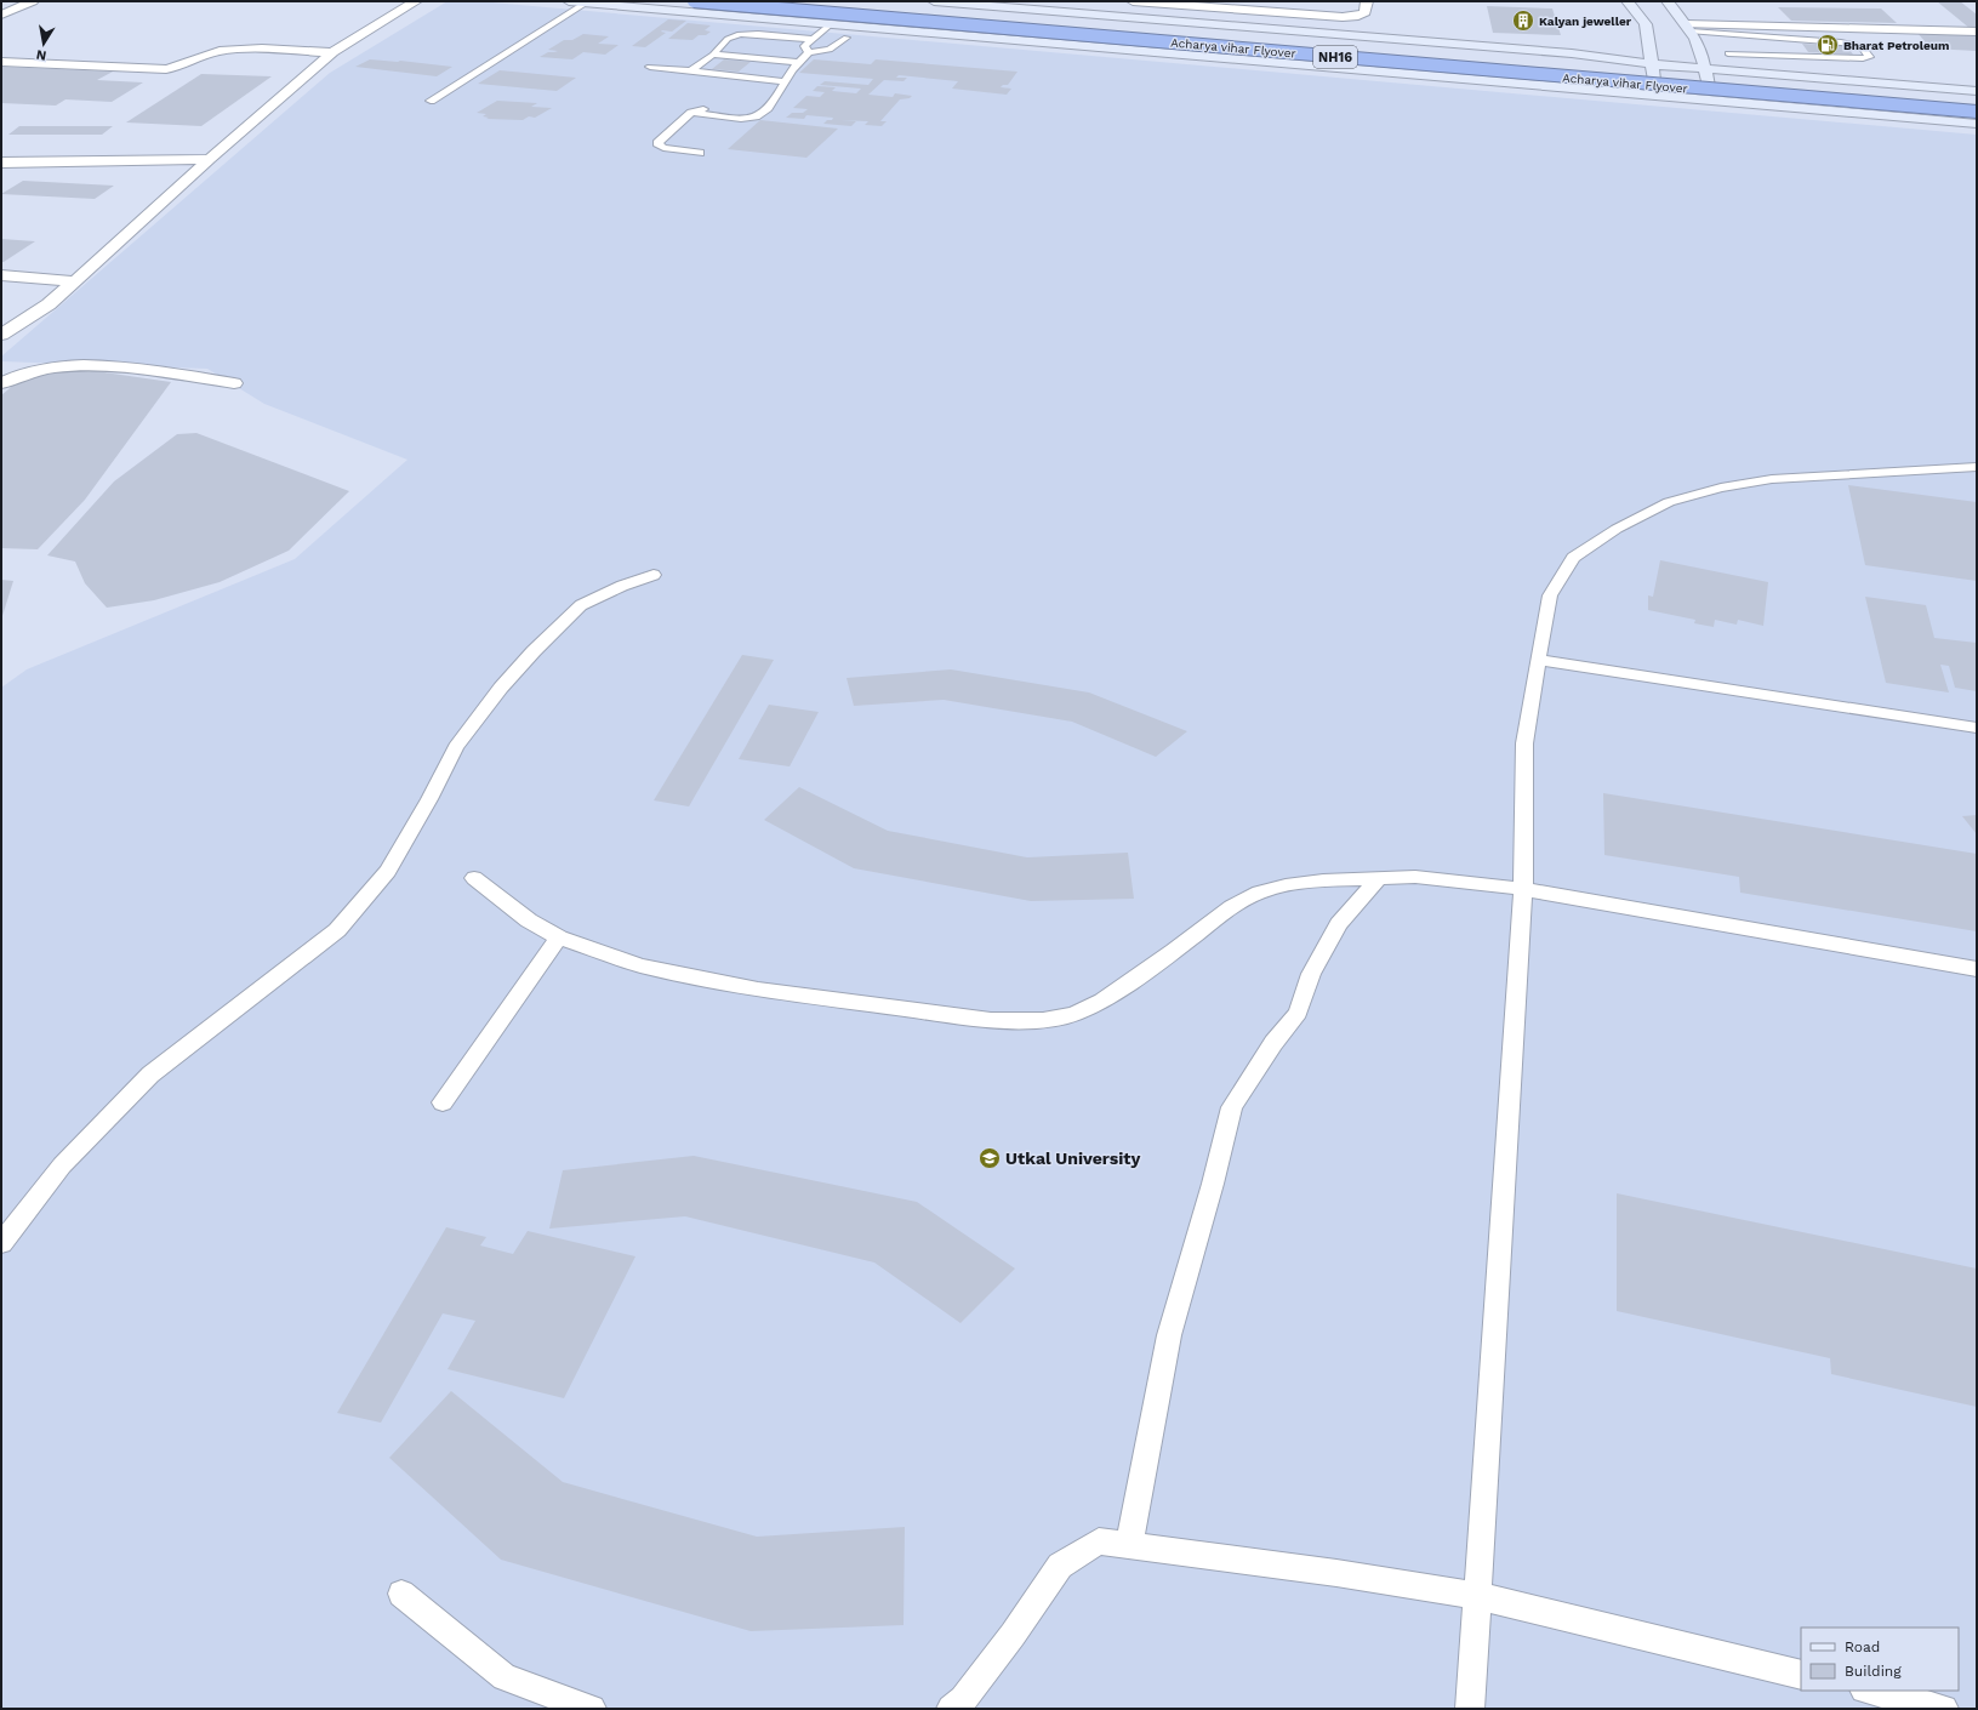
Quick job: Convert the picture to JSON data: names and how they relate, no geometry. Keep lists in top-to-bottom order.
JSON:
{
  "streets": {
    "highway": ["Acharya vihar Flyover", "NH16"]
  },
  "places": {
    "building": ["Kalyan jeweller"],
    "fuel station": ["Bharat Petroleum"],
    "school or university": ["Utkal University"]
  },
  "legend": ["Road", "Building"],
  "north": "bottom"
}
